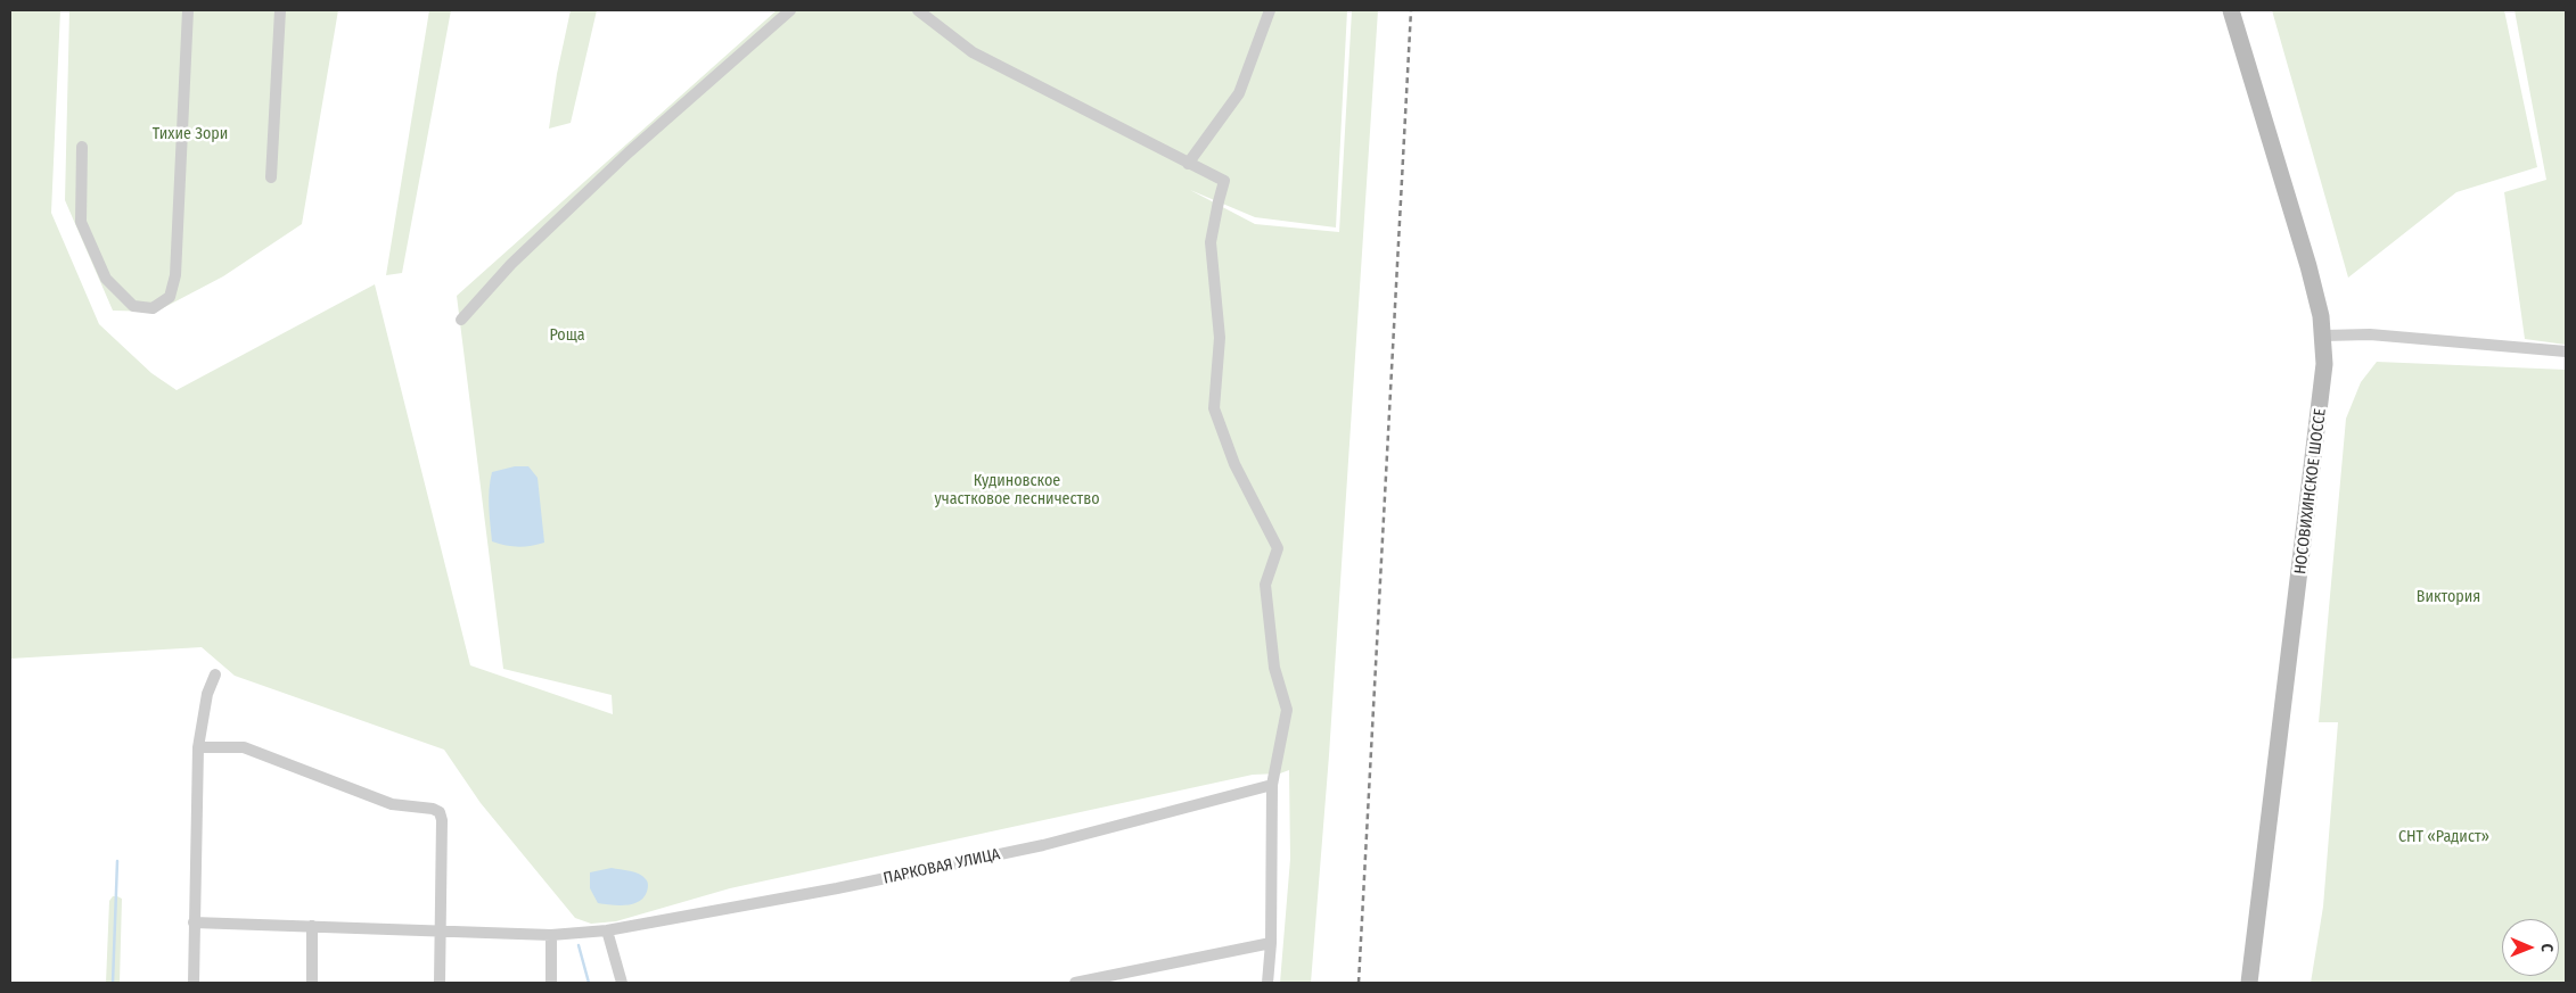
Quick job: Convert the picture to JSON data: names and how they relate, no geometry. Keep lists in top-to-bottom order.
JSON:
{
  "streets": {
    "main road": ["НОСОВИХИНСКОЕ ШОССЕ"],
    "street": ["ПАРКОВАЯ УЛИЦА"]
  },
  "parks": [
    "Тихие Зори",
    "Роща",
    "Кудиновское участковое лесничество",
    "Виктория",
    "СНТ «Радист»"
  ],
  "north": "right"
}
